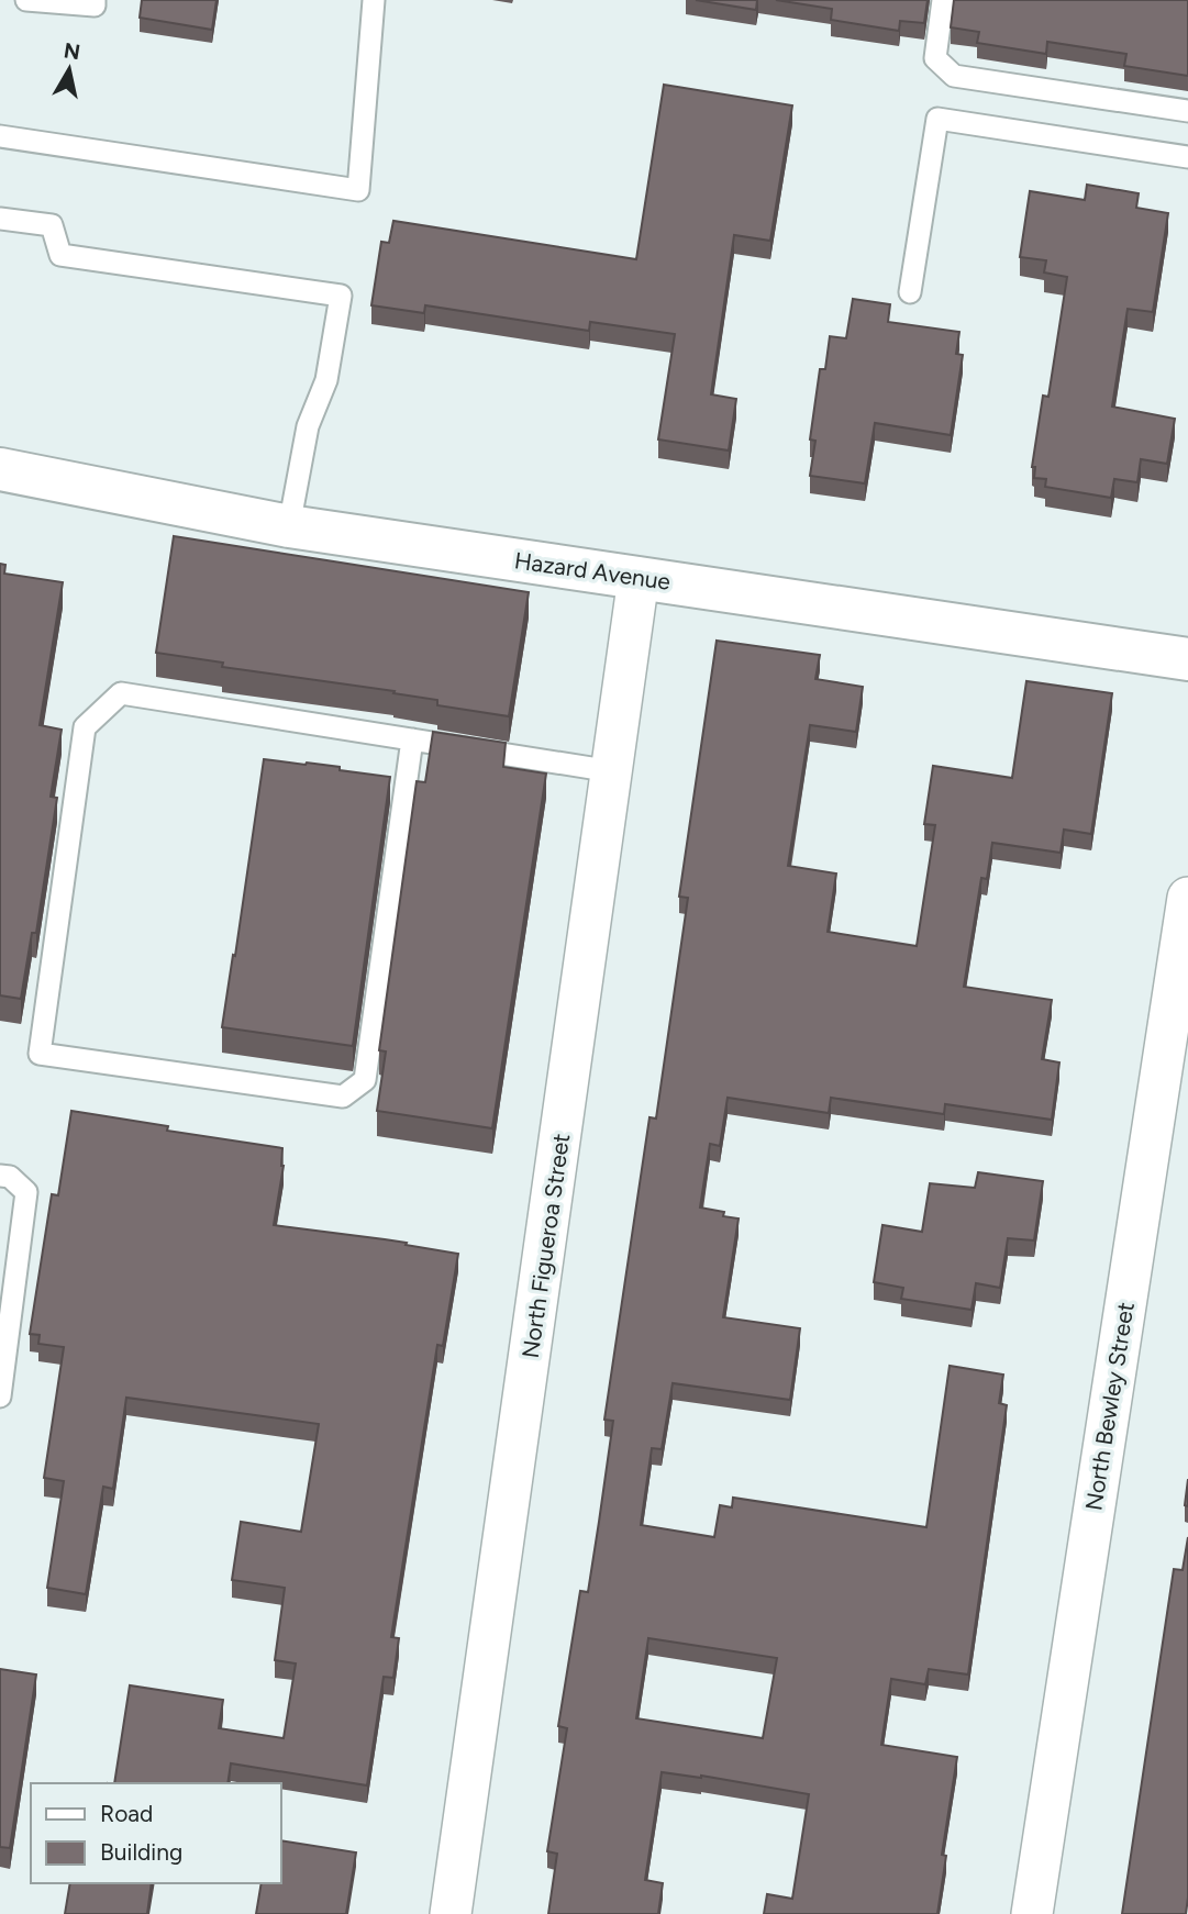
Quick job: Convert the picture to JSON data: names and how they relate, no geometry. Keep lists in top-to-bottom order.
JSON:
{
  "streets": {
    "street": ["Hazard Avenue", "North Figueroa Street", "North Bewley Street"]
  },
  "crossings": [
    ["Hazard Avenue", "North Figueroa Street"]
  ],
  "legend": ["Road", "Building"],
  "north": "top"
}
